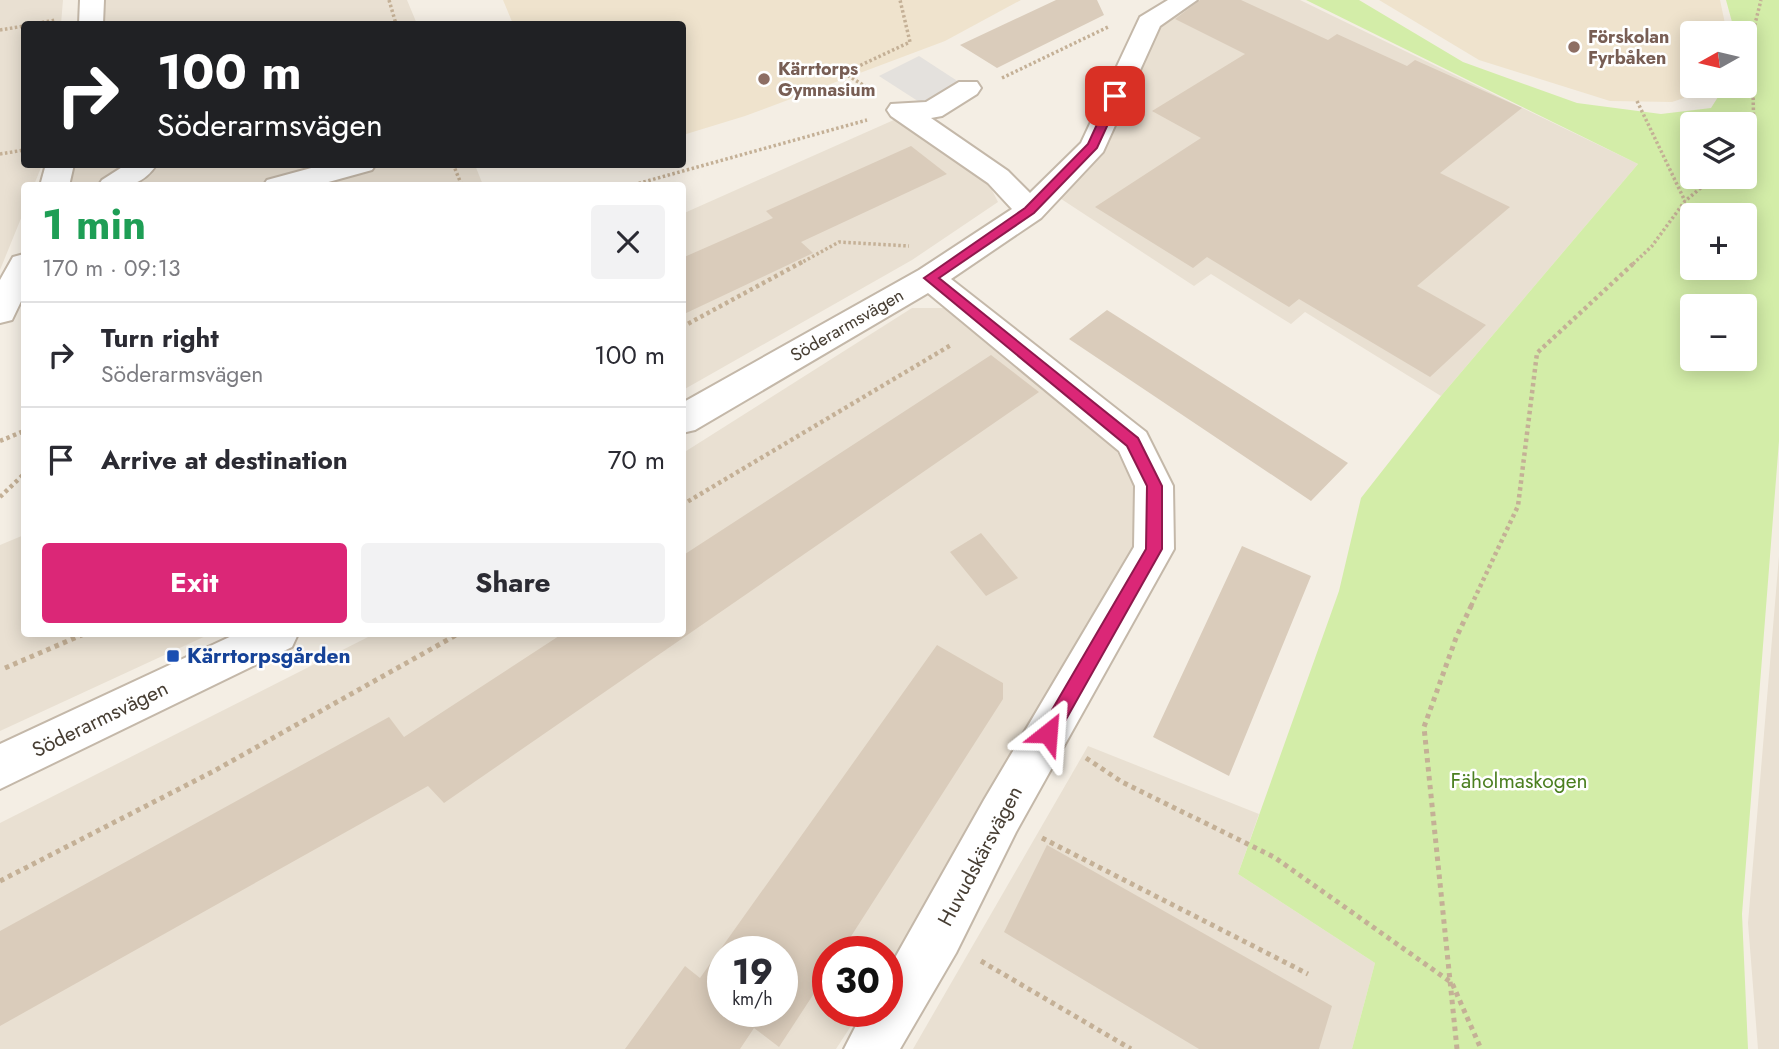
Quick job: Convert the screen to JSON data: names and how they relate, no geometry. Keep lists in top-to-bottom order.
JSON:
{
  "streets": {
    "street": ["Söderarmsvägen", "Huvudskärsvägen"]
  },
  "crossings": [
    ["Söderarmsvägen", "Huvudskärsvägen"]
  ],
  "parks": ["Fäholmaskogen"],
  "places": {
    "other": ["Förskolan Fyrbåken", "Kärrtorps Gymnasium"],
    "transit": ["Kärrtorpsgården"]
  },
  "north": "left",
  "page": {
    "map_buttons": ["+", "−"],
    "turn": ["100 m", "Söderarmsvägen"],
    "heading": ["1 min", "170 m · 09:13"],
    "list": [
      {
        "name": "Turn right",
        "note": "Söderarmsvägen",
        "value": "100 m"
      },
      {
        "name": "Arrive at destination",
        "value": "70 m"
      }
    ],
    "buttons": ["Exit", "Share"],
    "speed": "19 km/h",
    "limit": "30"
  }
}
